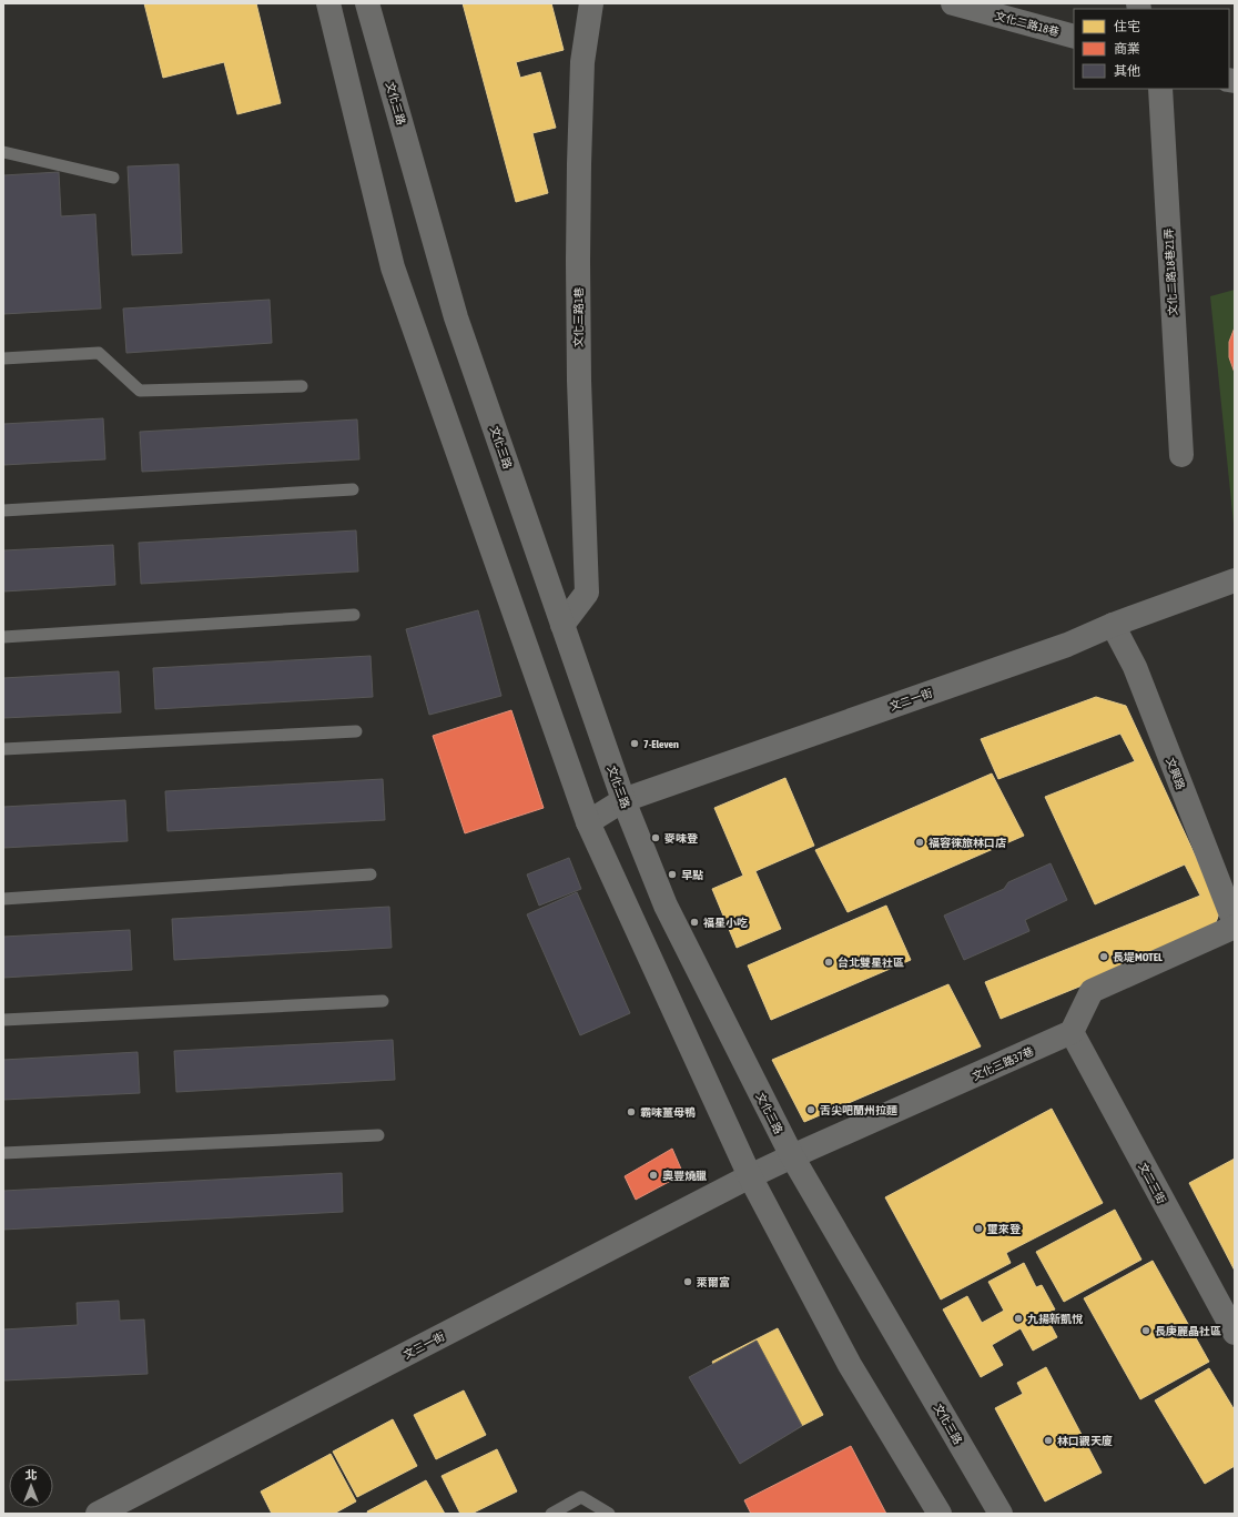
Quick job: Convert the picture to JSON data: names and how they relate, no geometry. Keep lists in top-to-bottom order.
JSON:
{
  "streets": {
    "street": [
      "文化二路18巷",
      "文化三路",
      "文化二路18巷21弄",
      "文化三路1巷",
      "文二一街",
      "文興路",
      "文化三路37巷",
      "文二三街",
      "文三一街"
    ]
  },
  "crossings": [
    ["文化三路", "文化三路1巷"],
    ["文化三路", "文二一街"],
    ["文化三路", "文化三路37巷"],
    ["文二一街", "文興路"],
    ["文化三路37巷", "文二三街"],
    ["文化三路37巷", "文三一街"]
  ],
  "places": [
    "7-Eleven",
    "麥味登",
    "福容徠旅林口店",
    "早點",
    "福星小吃",
    "長堤MOTEL",
    "台北雙星社區",
    "舌尖吧蘭州拉麵",
    "霸味薑母鴨",
    "奧豐燒臘",
    "璽來登",
    "萊爾富",
    "九揚新凱悅",
    "長庚麗晶社區",
    "林口觀天廈"
  ],
  "legend": ["住宅", "商業", "其他"],
  "north": "top"
}
